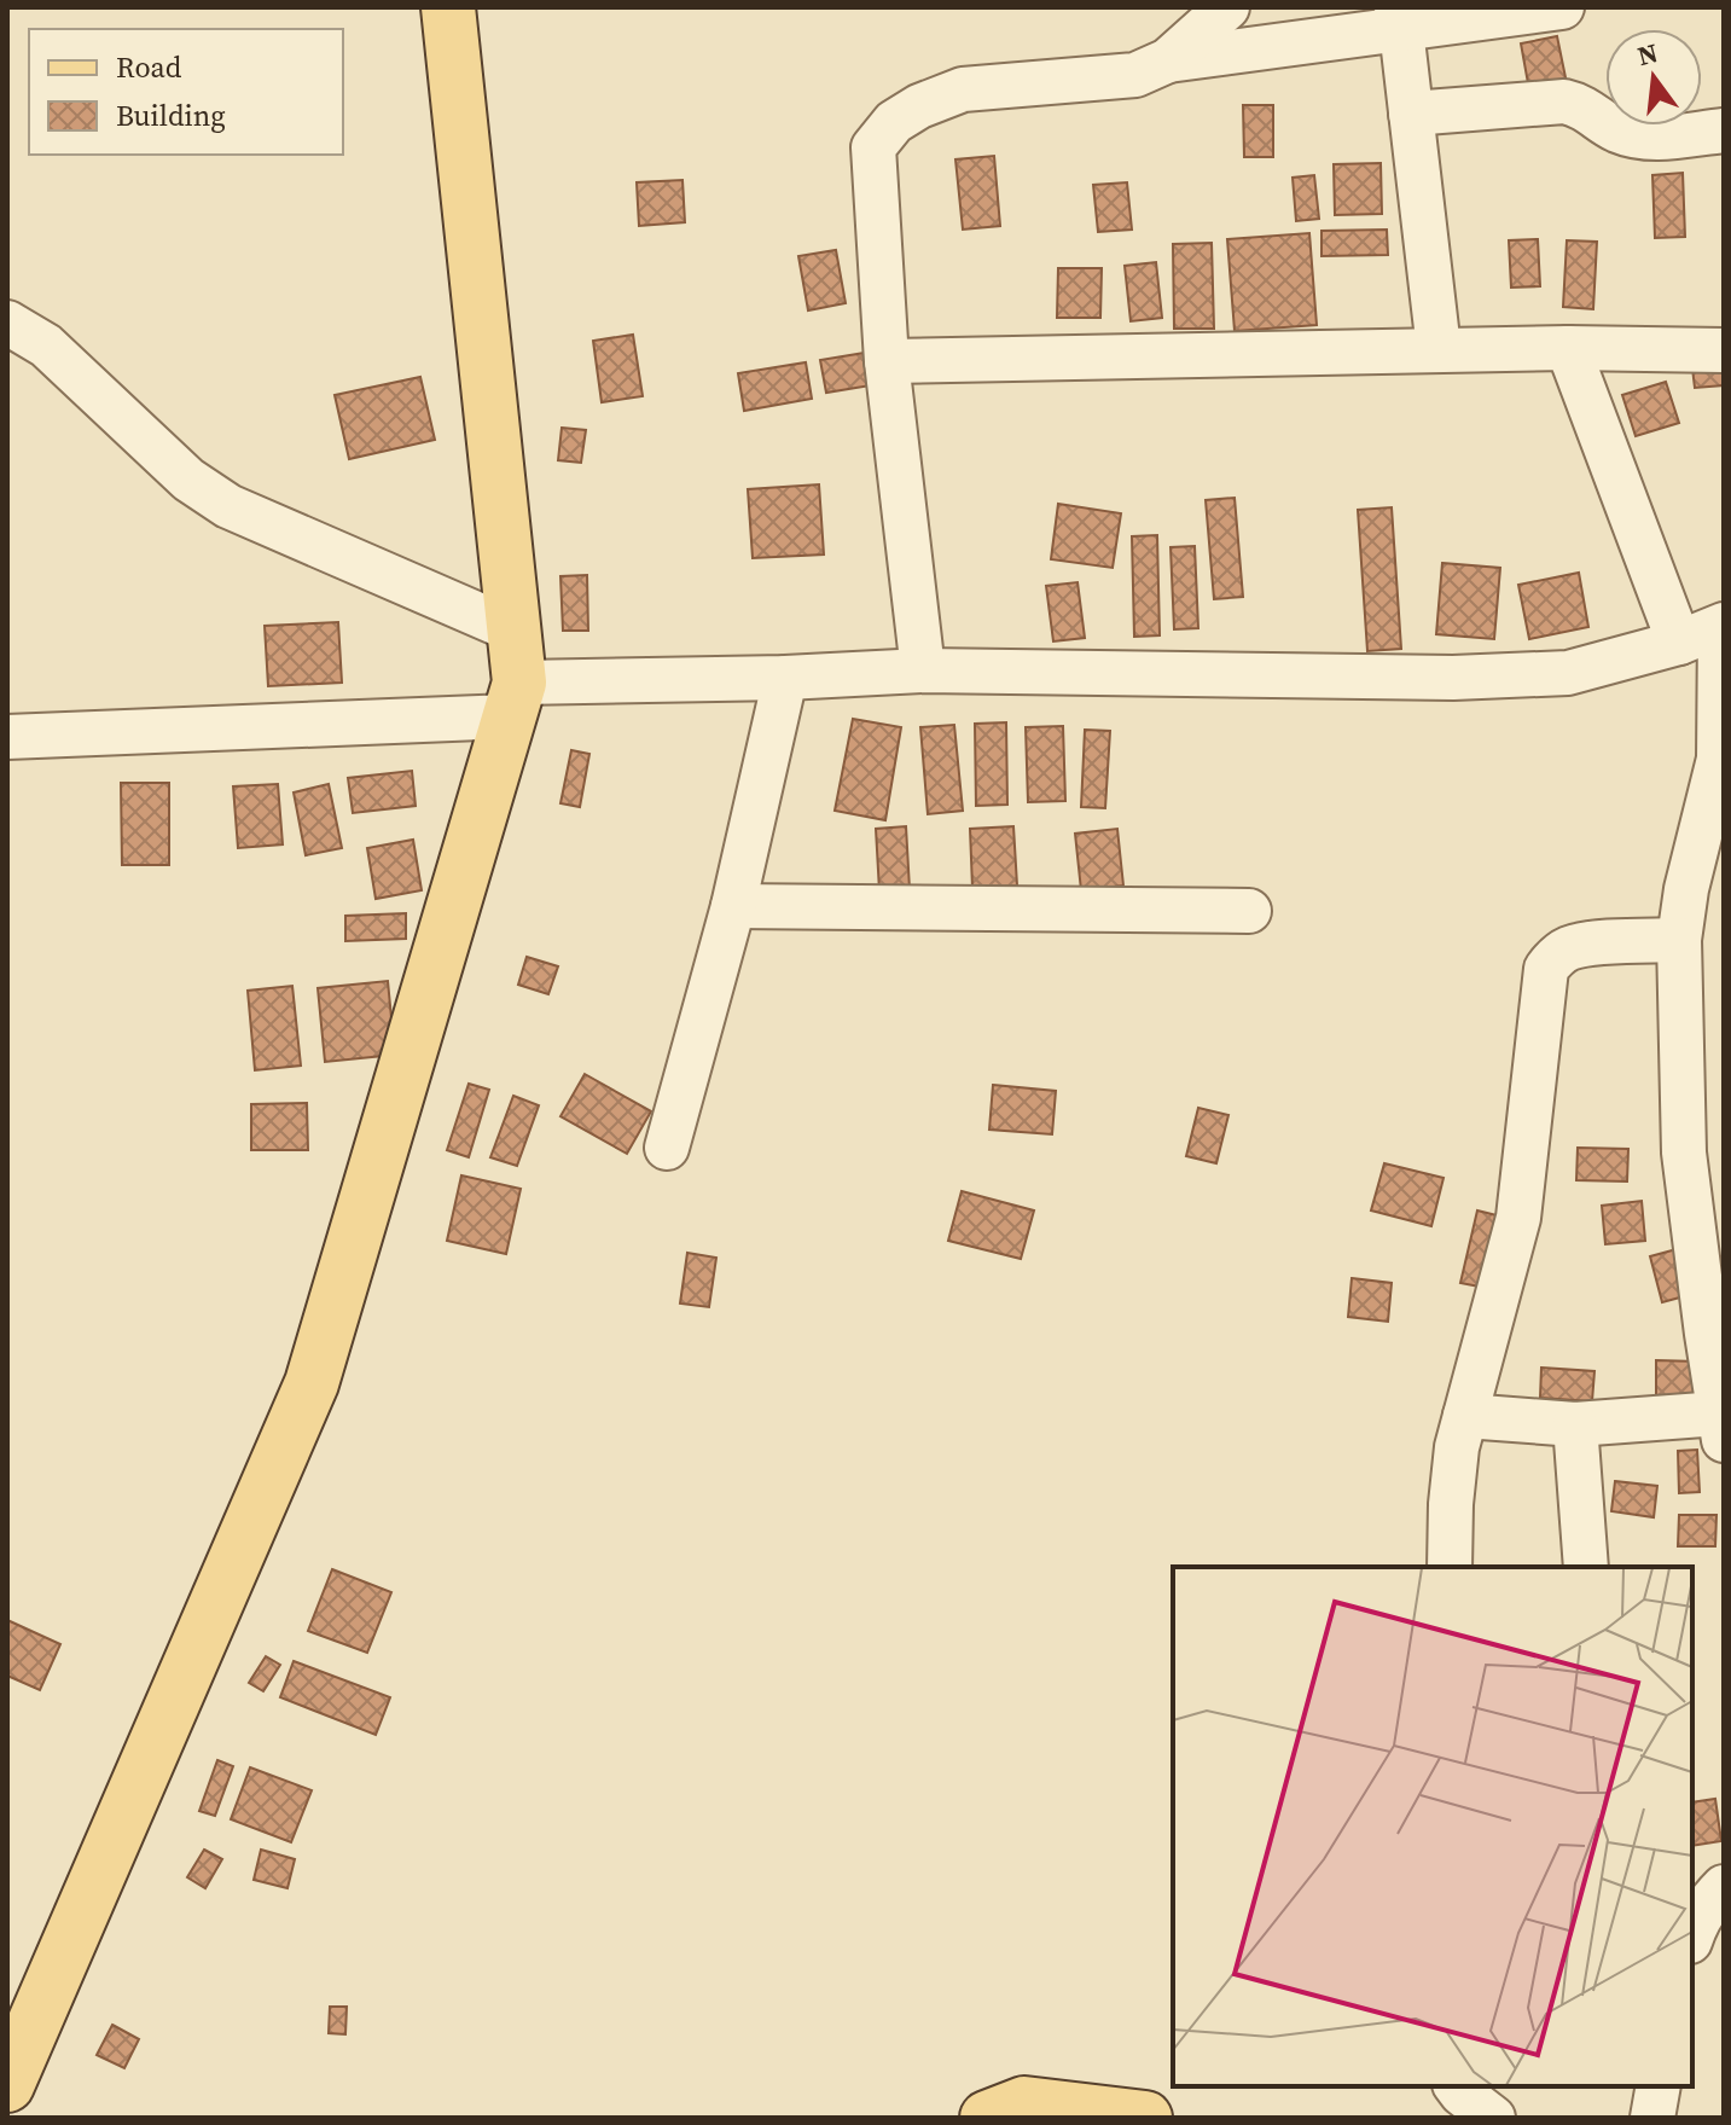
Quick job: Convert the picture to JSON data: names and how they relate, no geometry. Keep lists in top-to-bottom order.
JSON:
{
  "legend": ["Road", "Building"],
  "north": "top"
}
